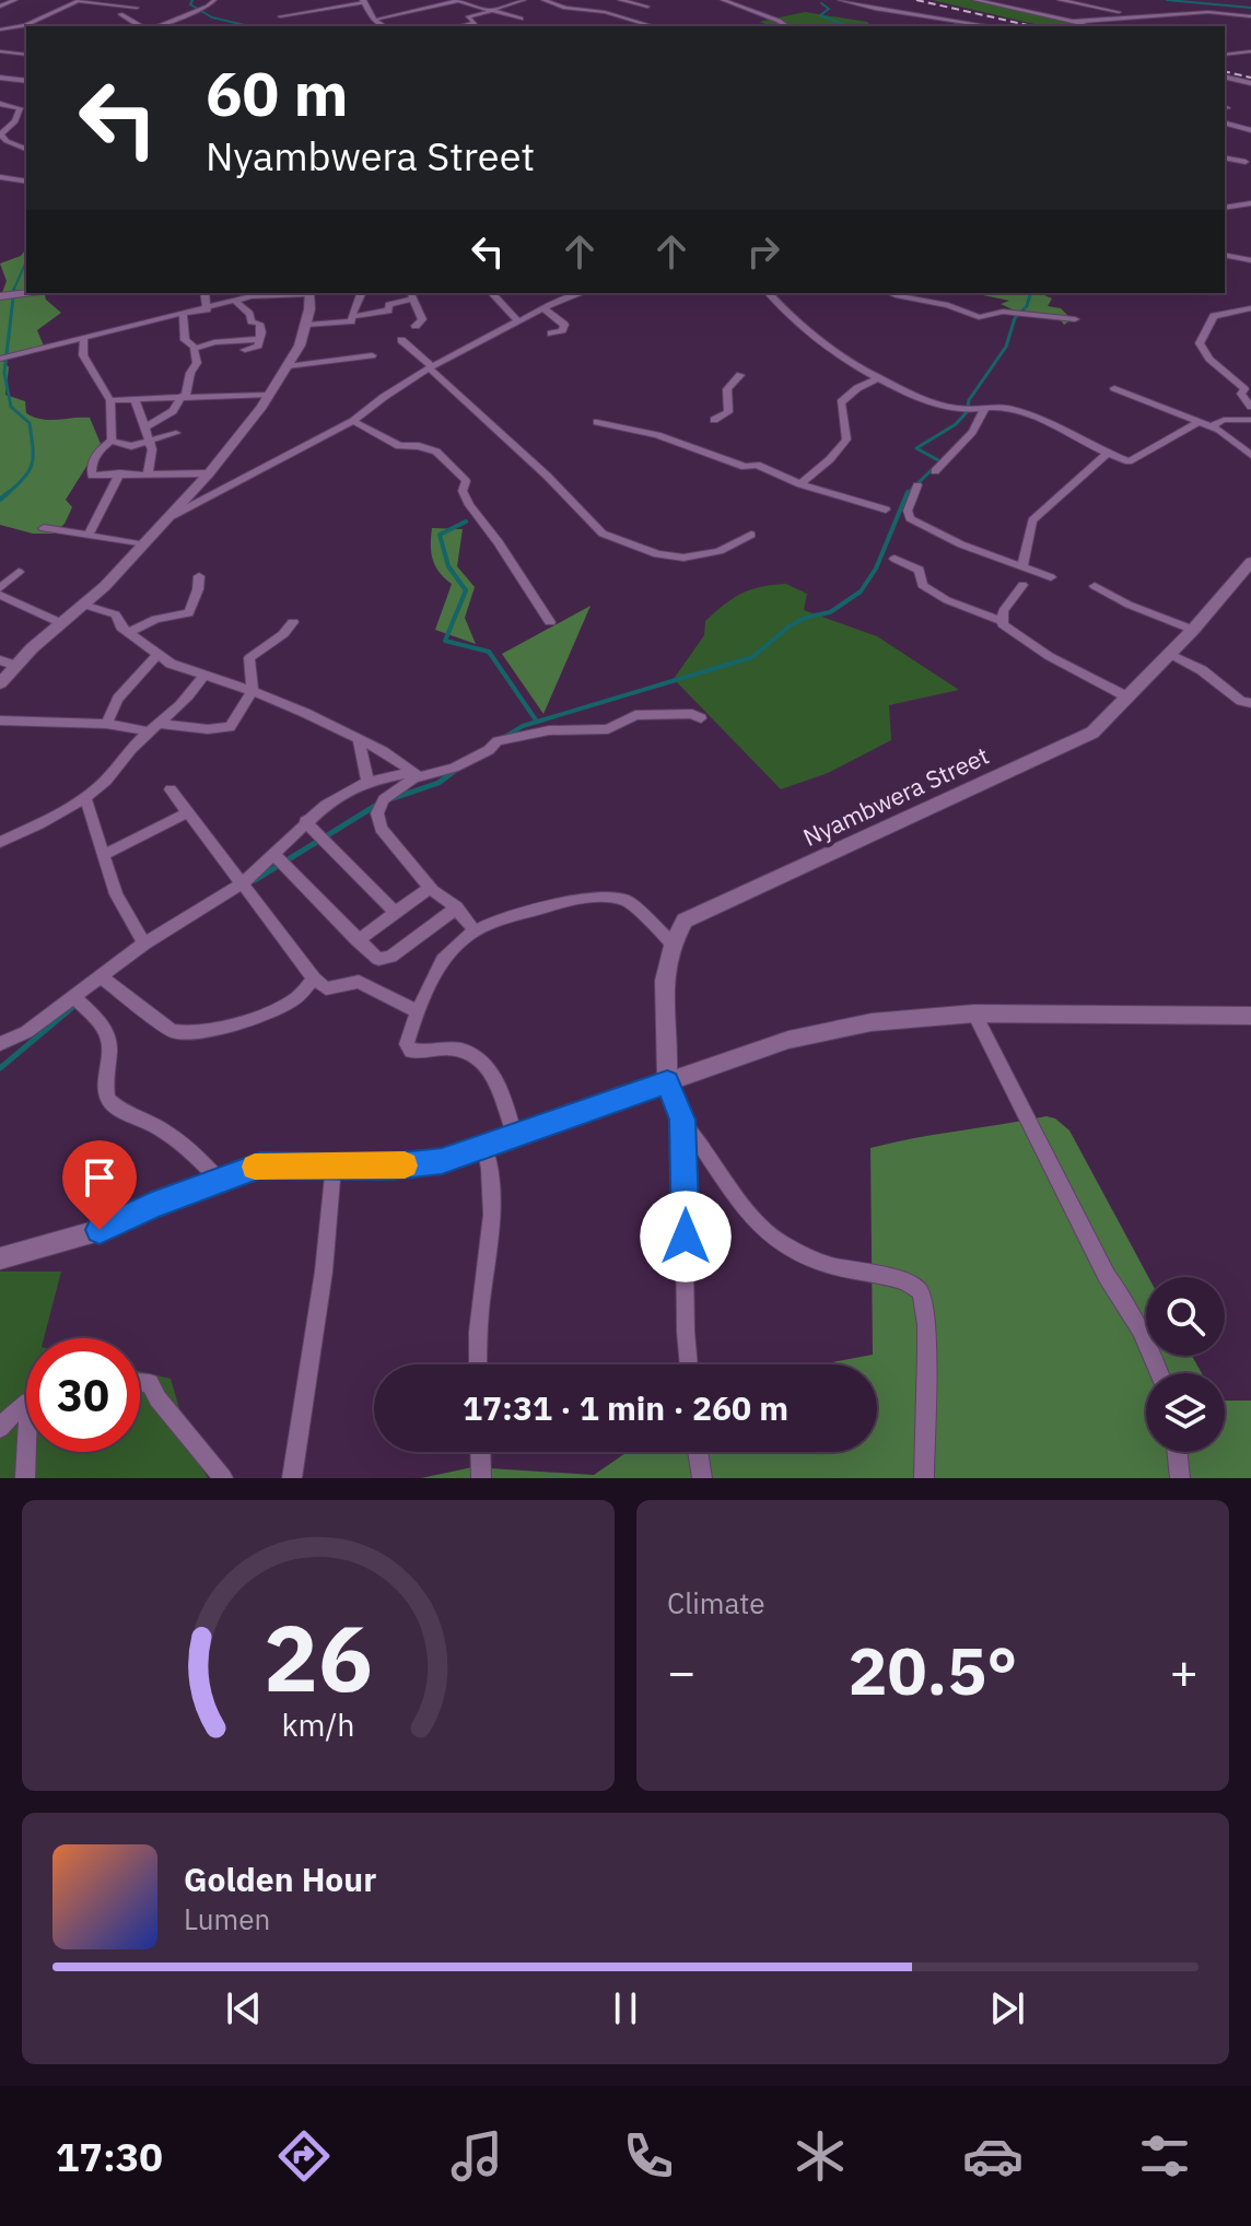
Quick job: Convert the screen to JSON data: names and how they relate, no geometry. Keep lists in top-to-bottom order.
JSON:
{
  "streets": {
    "street": ["Nyambwera Street"]
  },
  "page": {
    "turn": ["60 m", "Nyambwera Street"],
    "limit": "30",
    "trip": "17:31 · 1 min · 260 m",
    "tile": "Climate",
    "heat": ["−", "20.5°", "+"],
    "song": ["Golden Hour", "Lumen"],
    "tabs": "17:30",
    "gauge": ["26", "km/h"]
  }
}
